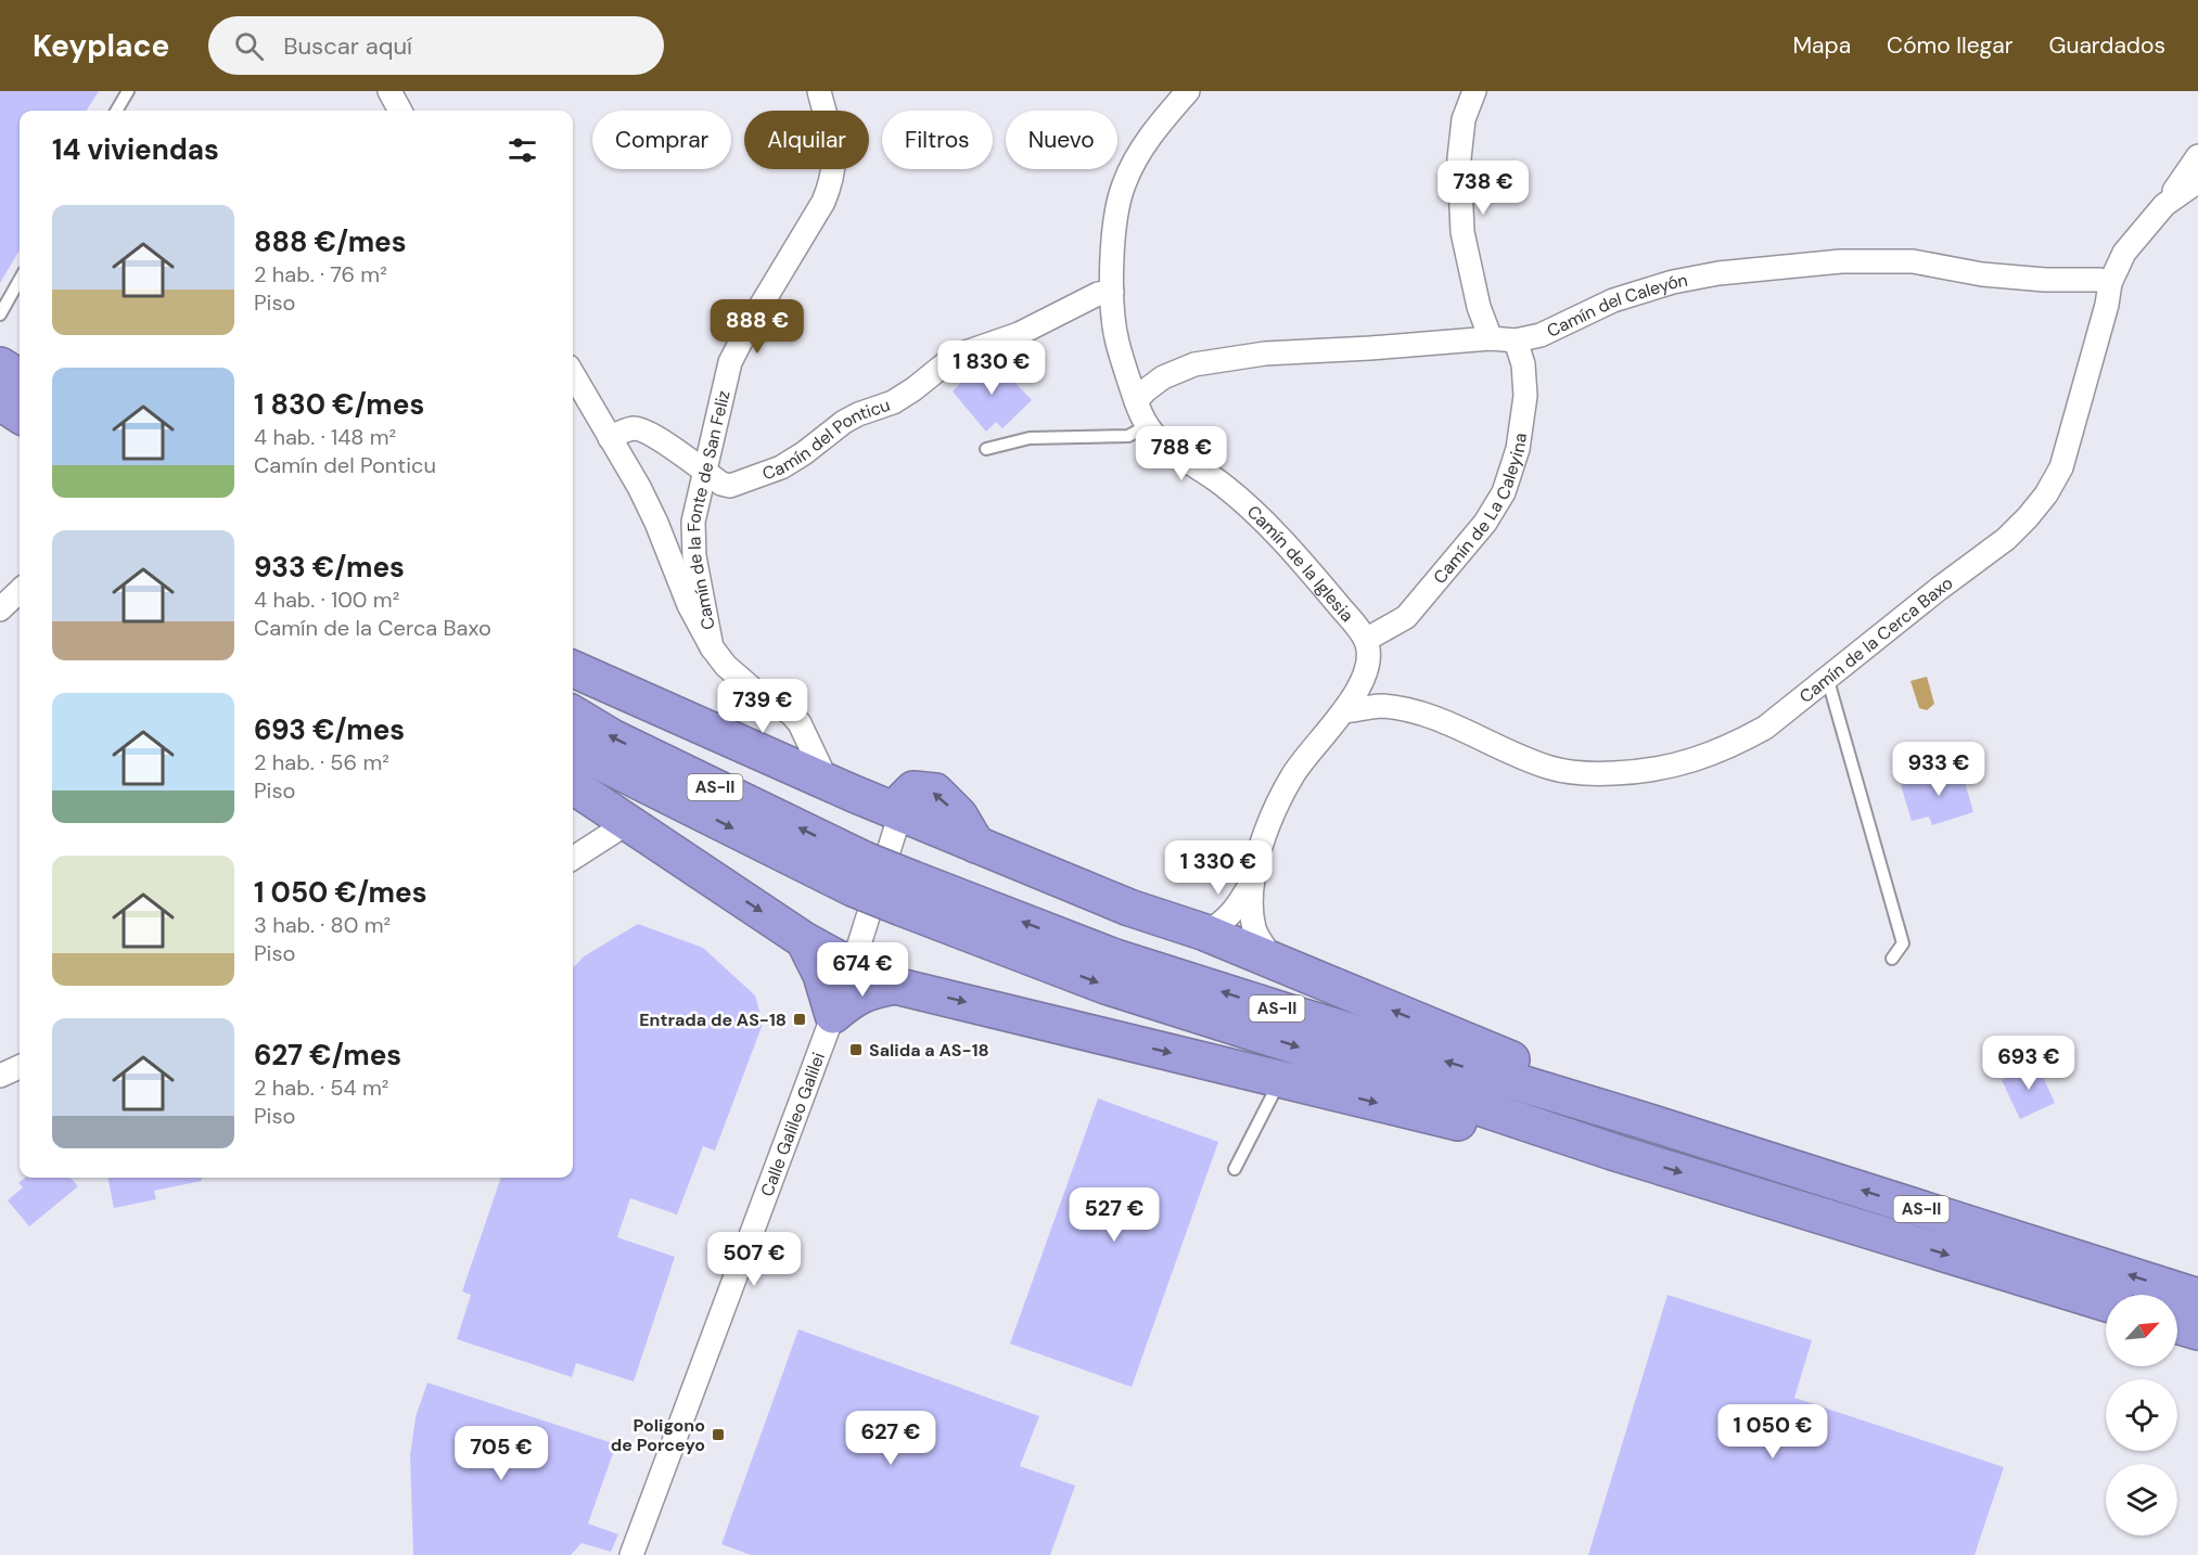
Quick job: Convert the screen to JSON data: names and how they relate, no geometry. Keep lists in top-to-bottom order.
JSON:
{
  "streets": {
    "highway": ["AS-II"],
    "street": [
      "Camín del Caleyón",
      "Camín del Ponticu",
      "Camín de La Caleyina",
      "Camín de la Fonte de San Feliz",
      "Camín de la Iglesia",
      "Camín de la Cerca Baxo",
      "Calle Galileo Galilei"
    ]
  },
  "crossings": [
    ["Camín del Caleyón", "Camín de La Caleyina"],
    ["Camín del Caleyón", "Camín de la Iglesia"],
    ["Camín del Caleyón", "Camín de la Cerca Baxo"],
    ["Camín del Ponticu", "Camín de la Fonte de San Feliz"],
    ["Camín del Ponticu", "Camín de la Iglesia"],
    ["Camín de La Caleyina", "Camín de la Iglesia"],
    ["Camín de la Iglesia", "Camín de la Cerca Baxo"]
  ],
  "places": {
    "transit": ["Entrada de AS-18", "Salida a AS-18", "Poligono de Porceyo"]
  },
  "north": "top right",
  "page": {
    "header": "Keyplace",
    "search": "Buscar aquí",
    "nav": ["Mapa", "Cómo llegar", "Guardados"],
    "chip": [
      "Comprar",
      "Alquilar",
      "Filtros",
      "Nuevo"
    ],
    "heading": "14 viviendas",
    "price": [
      "738 €",
      "888 €",
      "1 830 €",
      "788 €",
      "739 €",
      "933 €",
      "1 330 €",
      "674 €",
      "693 €",
      "527 €",
      "507 €",
      "1 050 €",
      "627 €",
      "705 €"
    ],
    "list": [
      {
        "name": "888 €/mes",
        "note": "2 hab. · 76 m² · Piso"
      },
      {
        "name": "1 830 €/mes",
        "note": "4 hab. · 148 m² · Camín del Ponticu"
      },
      {
        "name": "933 €/mes",
        "note": "4 hab. · 100 m² · Camín de la Cerca Baxo"
      },
      {
        "name": "693 €/mes",
        "note": "2 hab. · 56 m² · Piso"
      },
      {
        "name": "1 050 €/mes",
        "note": "3 hab. · 80 m² · Piso"
      },
      {
        "name": "627 €/mes",
        "note": "2 hab. · 54 m² · Piso"
      }
    ]
  }
}
